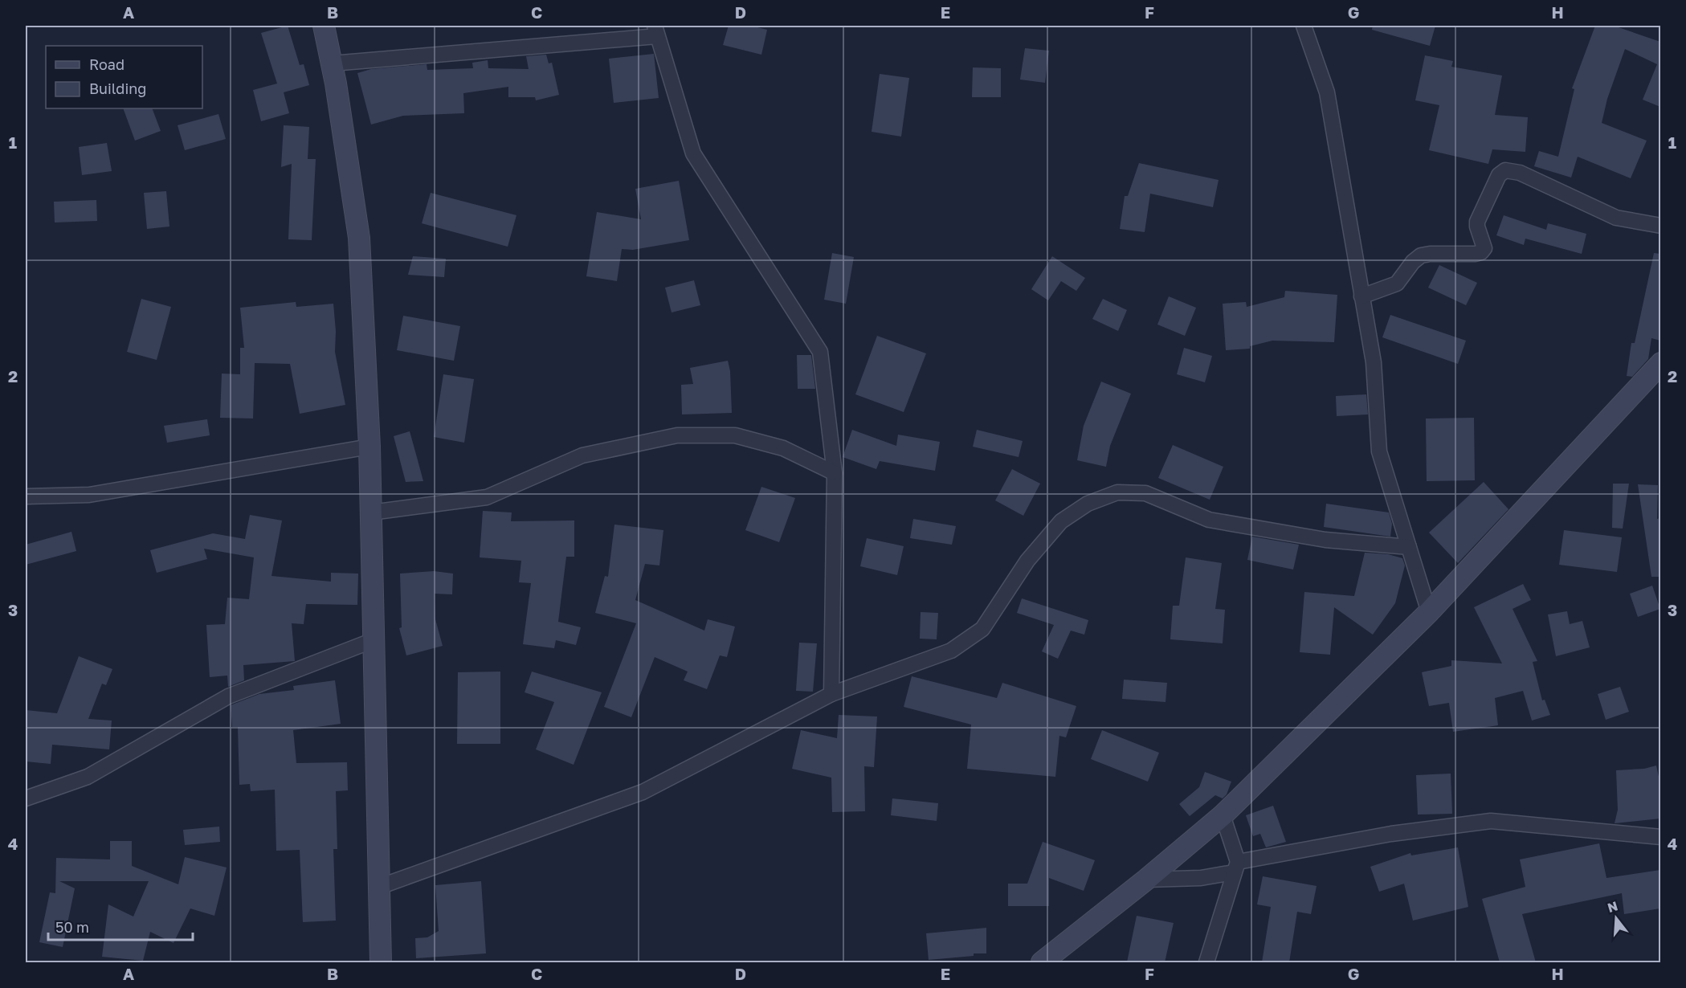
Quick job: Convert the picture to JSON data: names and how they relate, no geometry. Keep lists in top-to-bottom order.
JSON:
{
  "legend": ["Road", "Building"],
  "scale_bar": "50 m",
  "north": "top",
  "grid": {
    "columns": [
      "A",
      "B",
      "C",
      "D",
      "E",
      "F",
      "G",
      "H"
    ],
    "rows": [
      "1",
      "2",
      "3",
      "4"
    ]
  }
}
